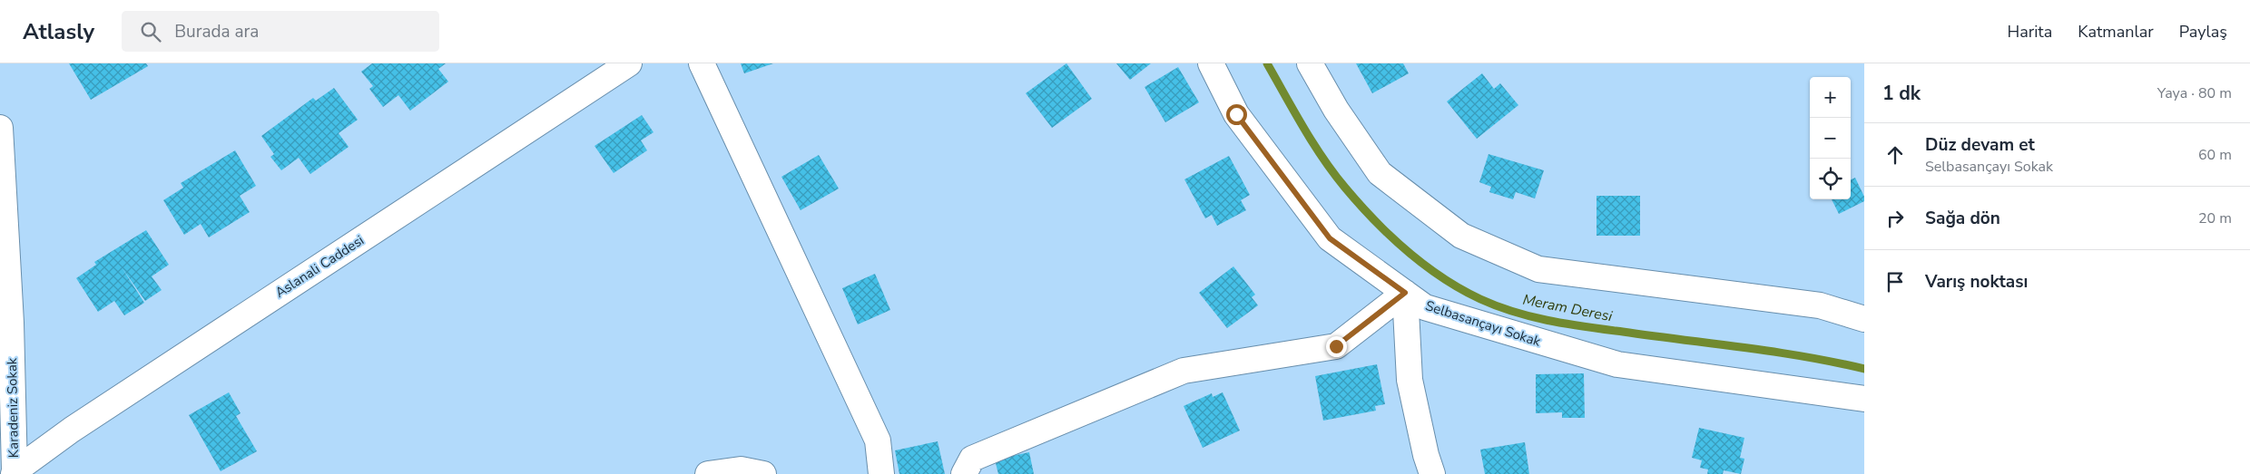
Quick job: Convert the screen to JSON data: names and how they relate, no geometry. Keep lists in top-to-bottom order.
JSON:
{
  "streets": {
    "street": ["Aslanali Caddesi", "Selbasançayı Sokak", "Karadeniz Sokak"]
  },
  "crossings": [
    ["Aslanali Caddesi", "Karadeniz Sokak"]
  ],
  "water": ["Meram Deresi"],
  "page": {
    "header": "Atlasly",
    "search": "Burada ara",
    "nav": ["Harita", "Katmanlar", "Paylaş"],
    "heading": ["1 dk", "Yaya · 80 m"],
    "map_buttons": ["+", "−"],
    "list": [
      ["Düz devam et", "Selbasançayı Sokak", "60 m"],
      ["Sağa dön", "20 m"],
      "Varış noktası"
    ]
  }
}
